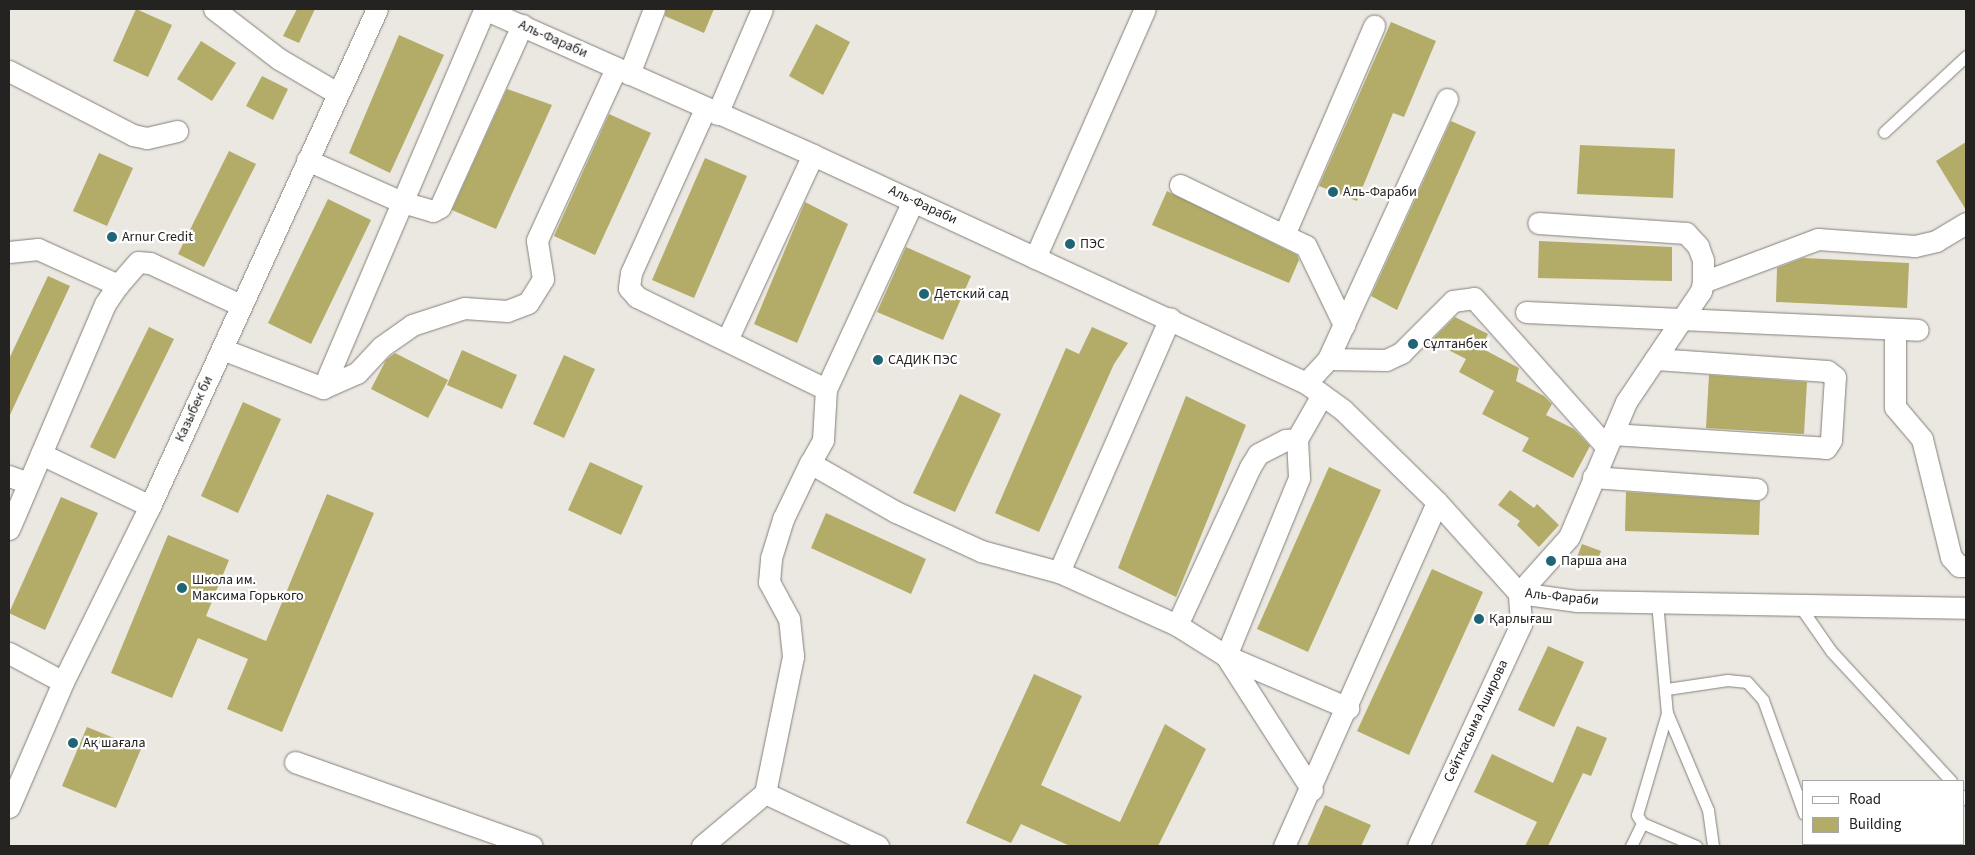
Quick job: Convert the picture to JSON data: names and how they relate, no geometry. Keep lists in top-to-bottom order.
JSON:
{
  "streets": {
    "street": ["Аль-Фараби", "Казыбек би", "Сейткасыма Аширова"]
  },
  "crossings": [
    ["Аль-Фараби", "Сейткасыма Аширова"]
  ],
  "places": [
    "Аль-Фараби",
    "Arnur Credit",
    "ПЭС",
    "Детский сад",
    "Сұлтанбек",
    "САДИК ПЭС",
    "Парша ана",
    "Школа им. Максима Горького",
    "Қарлығаш",
    "Ақ шағала"
  ],
  "legend": ["Road", "Building"]
}
